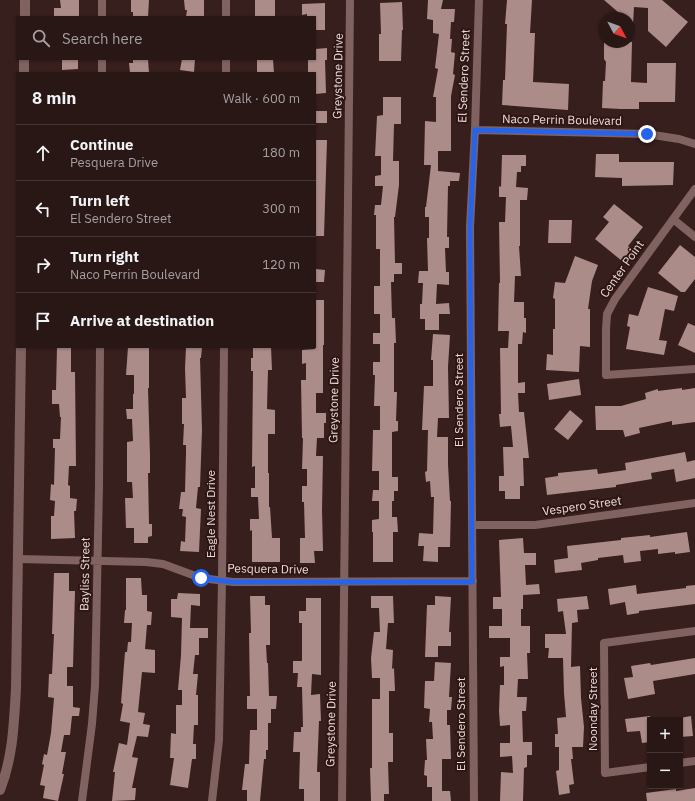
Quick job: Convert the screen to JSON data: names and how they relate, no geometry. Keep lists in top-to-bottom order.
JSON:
{
  "streets": {
    "street": [
      "Greystone Drive",
      "El Sendero Street",
      "Naco Perrin Boulevard",
      "Center Point",
      "Vespero Street",
      "Eagle Nest Drive",
      "Pesquera Drive",
      "Bayliss Street",
      "Noonday Street"
    ]
  },
  "crossings": [
    ["Greystone Drive", "Pesquera Drive"],
    ["El Sendero Street", "Naco Perrin Boulevard"],
    ["El Sendero Street", "Vespero Street"],
    ["El Sendero Street", "Pesquera Drive"],
    ["Eagle Nest Drive", "Pesquera Drive"],
    ["Pesquera Drive", "Bayliss Street"]
  ],
  "north": "bottom right",
  "page": {
    "search": "Search here",
    "heading": ["8 min", "Walk · 600 m"],
    "list": [
      ["Continue", "Pesquera Drive", "180 m"],
      ["Turn left", "El Sendero Street", "300 m"],
      ["Turn right", "Naco Perrin Boulevard", "120 m"],
      "Arrive at destination"
    ],
    "map_buttons": ["+", "−"]
  }
}
